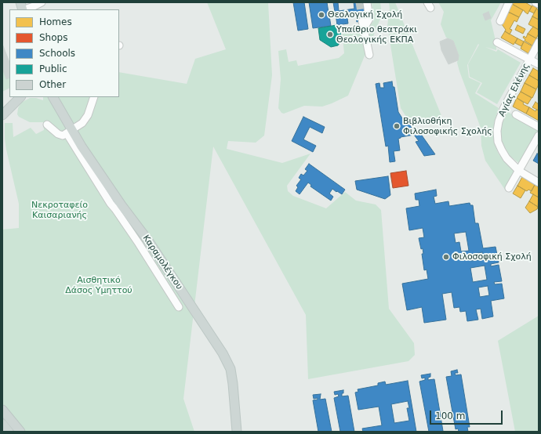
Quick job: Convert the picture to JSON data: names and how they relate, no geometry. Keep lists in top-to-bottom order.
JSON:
{
  "streets": {
    "main road": ["Καραμολέγκου"],
    "street": ["Αγίας Ελένης"]
  },
  "parks": ["Νεκροταφείο Καισαριανής", "Αισθητικό Δάσος Υμηττού"],
  "places": [
    "Θεολογική Σχολή",
    "Υπαίθριο θεατράκι Θεολογικής ΕΚΠΑ",
    "Βιβλιοθήκη Φιλοσοφικής Σχολής",
    "Φιλοσοφική Σχολή"
  ],
  "legend": [
    "Homes",
    "Shops",
    "Schools",
    "Public",
    "Other"
  ],
  "scale_bar": "100 m"
}
